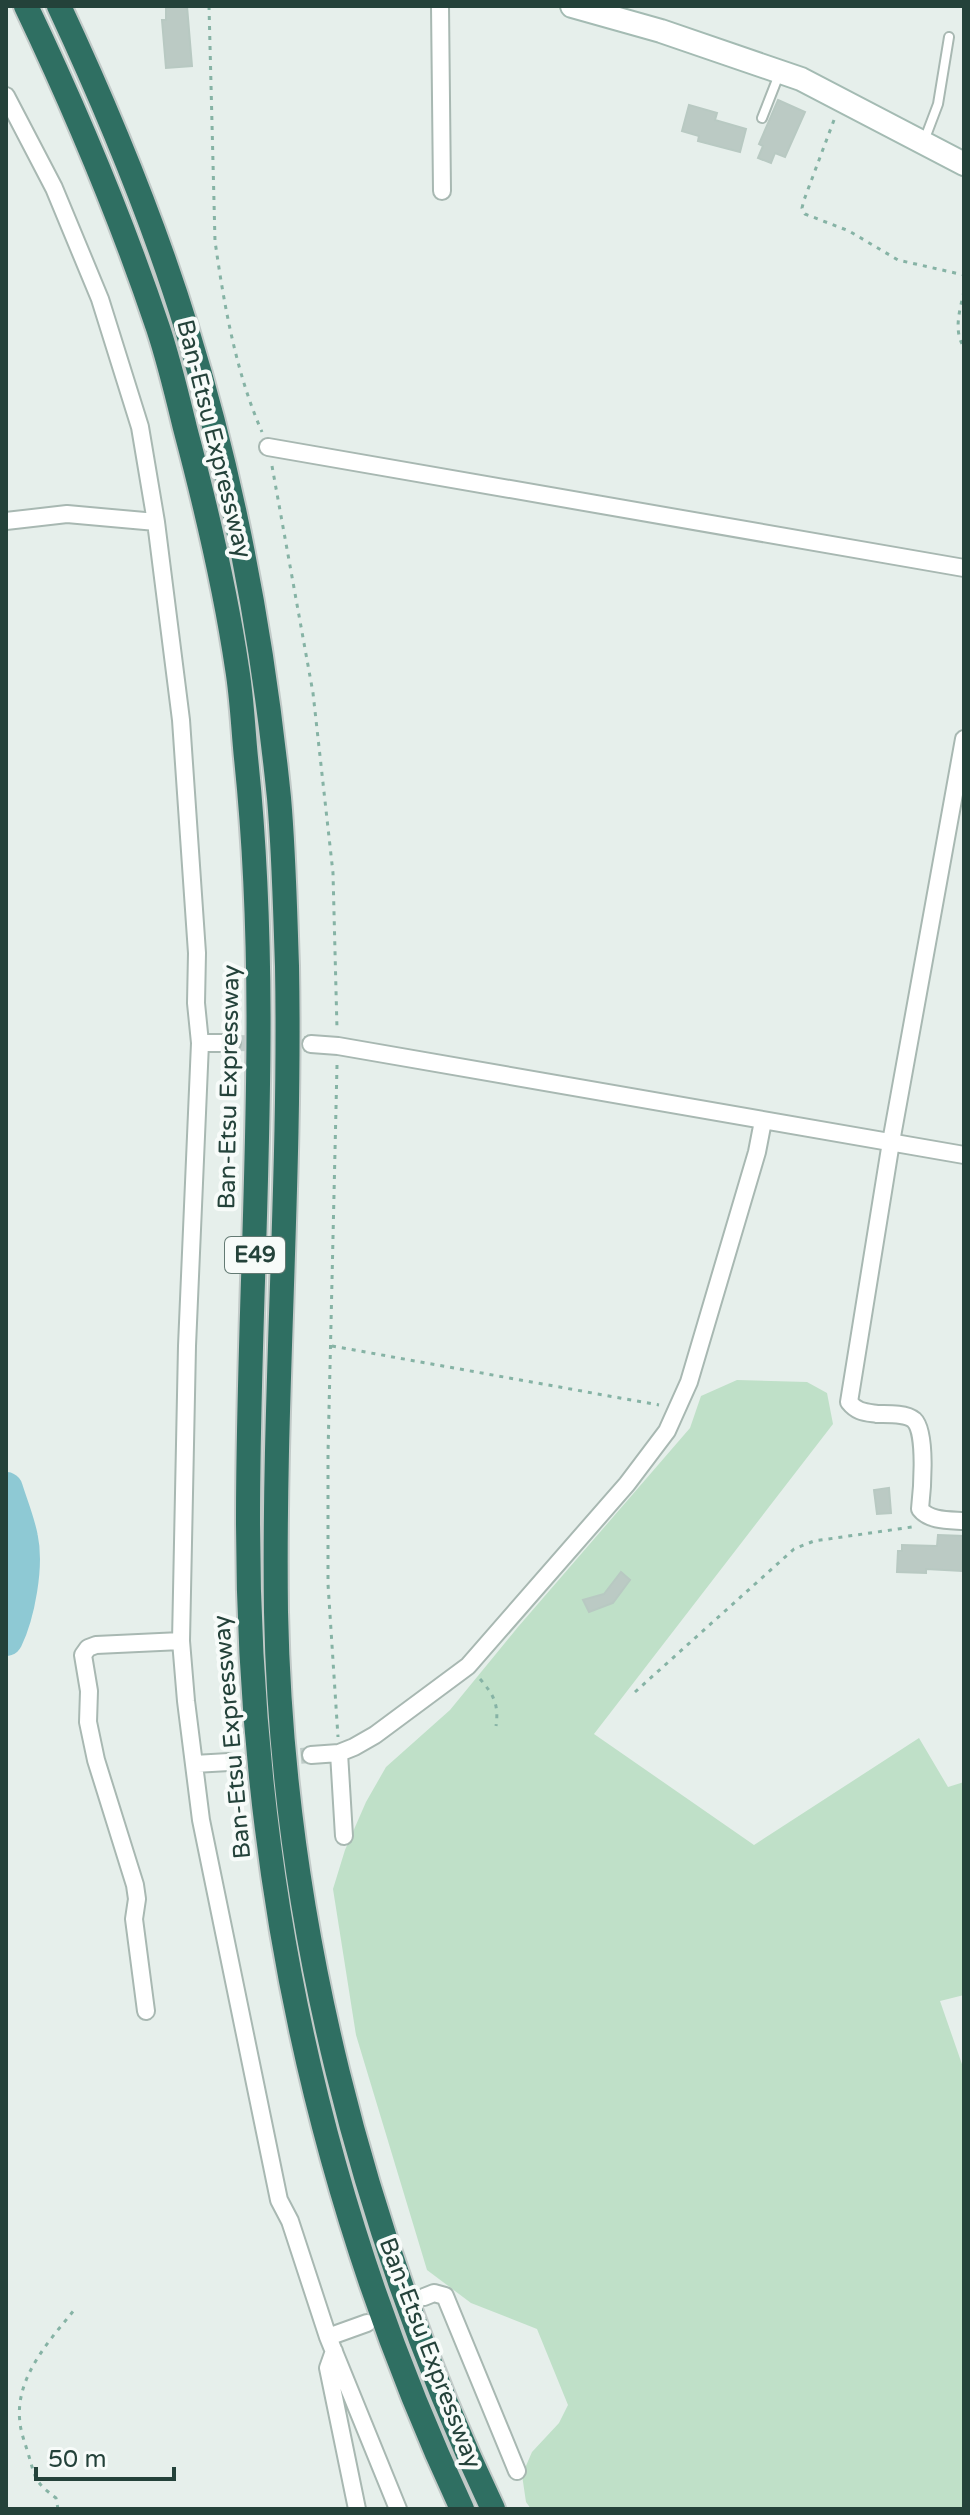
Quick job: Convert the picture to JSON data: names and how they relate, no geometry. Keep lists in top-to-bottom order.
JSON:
{
  "streets": {
    "highway": ["Ban-Etsu Expressway", "E49"]
  },
  "scale_bar": "50 m"
}
